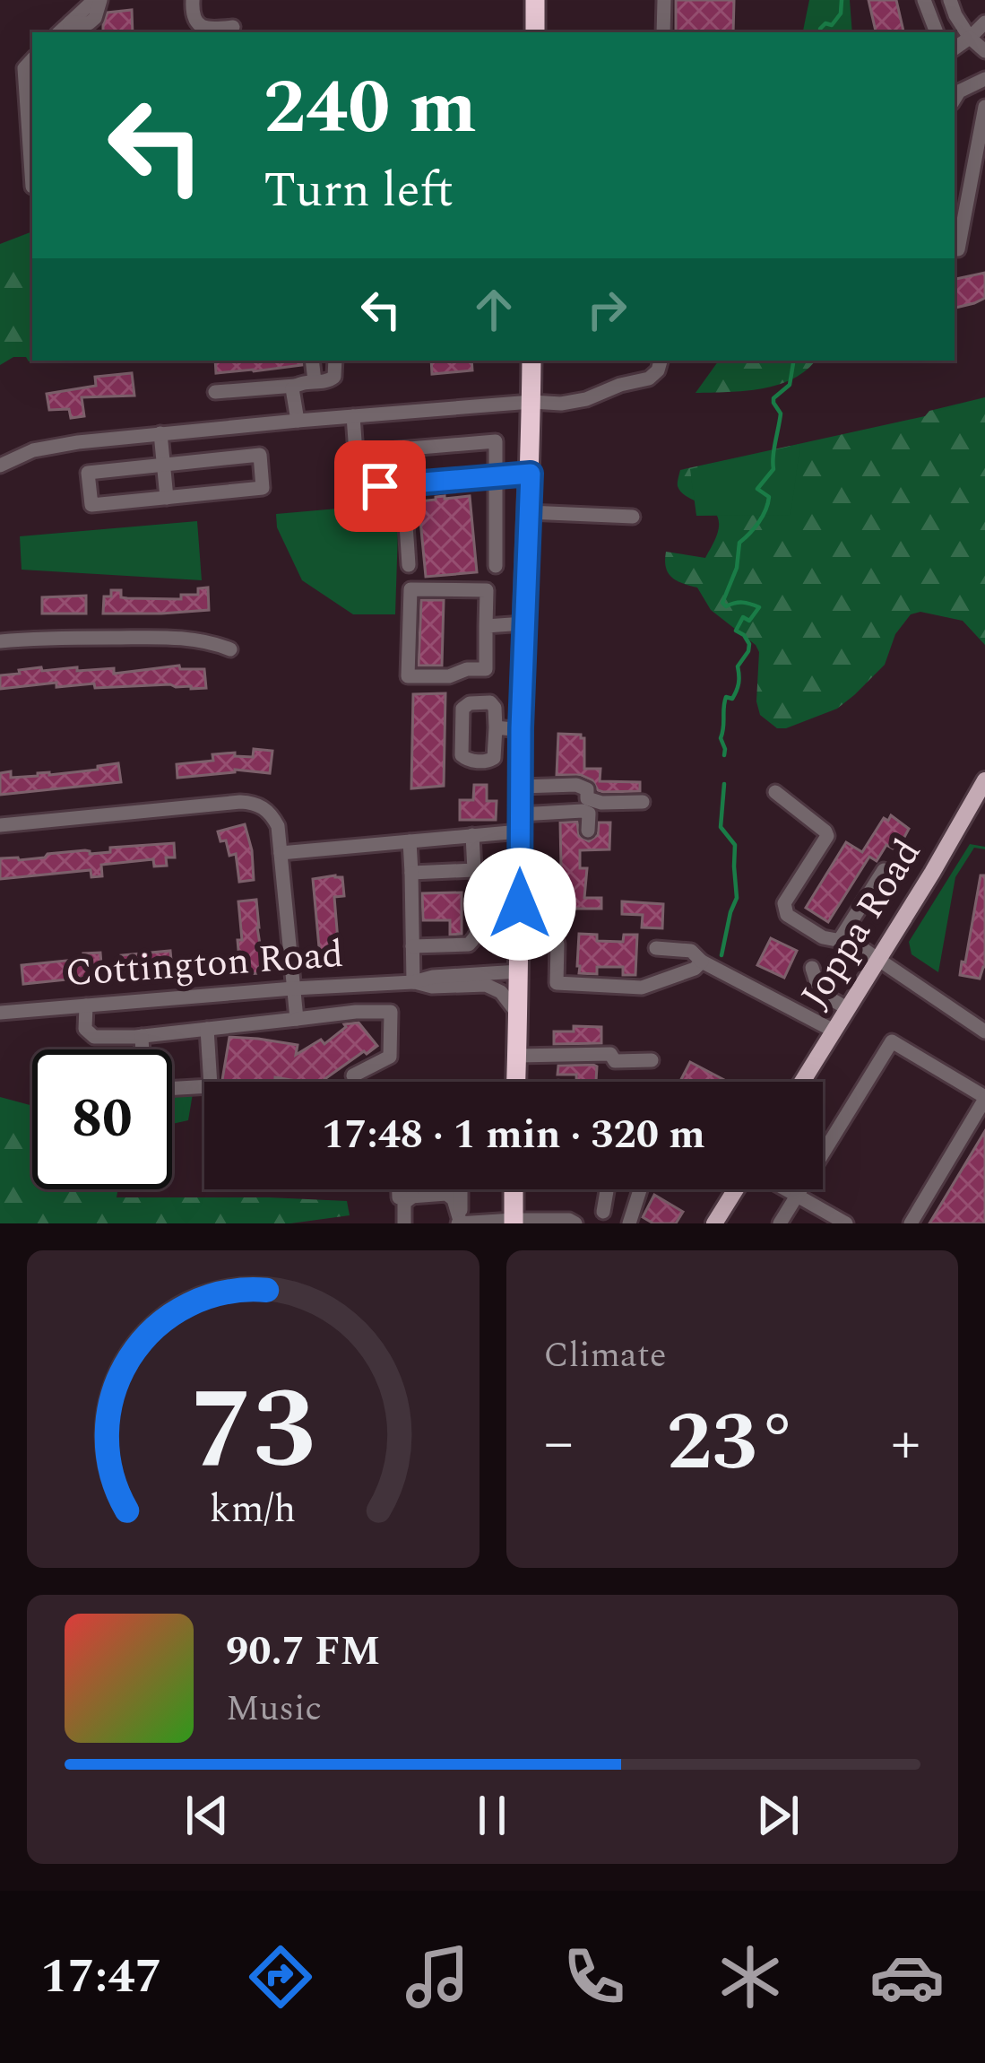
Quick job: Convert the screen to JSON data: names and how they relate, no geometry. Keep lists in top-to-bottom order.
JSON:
{
  "streets": {
    "main road": ["Joppa Road"],
    "street": ["Cottington Road"]
  },
  "page": {
    "turn": ["240 m", "Turn left"],
    "limit": "80",
    "trip": "17:48 · 1 min · 320 m",
    "tile": "Climate",
    "heat": ["−", "23°", "+"],
    "song": ["90.7 FM", "Music"],
    "tabs": "17:47",
    "gauge": ["73", "km/h"]
  }
}
